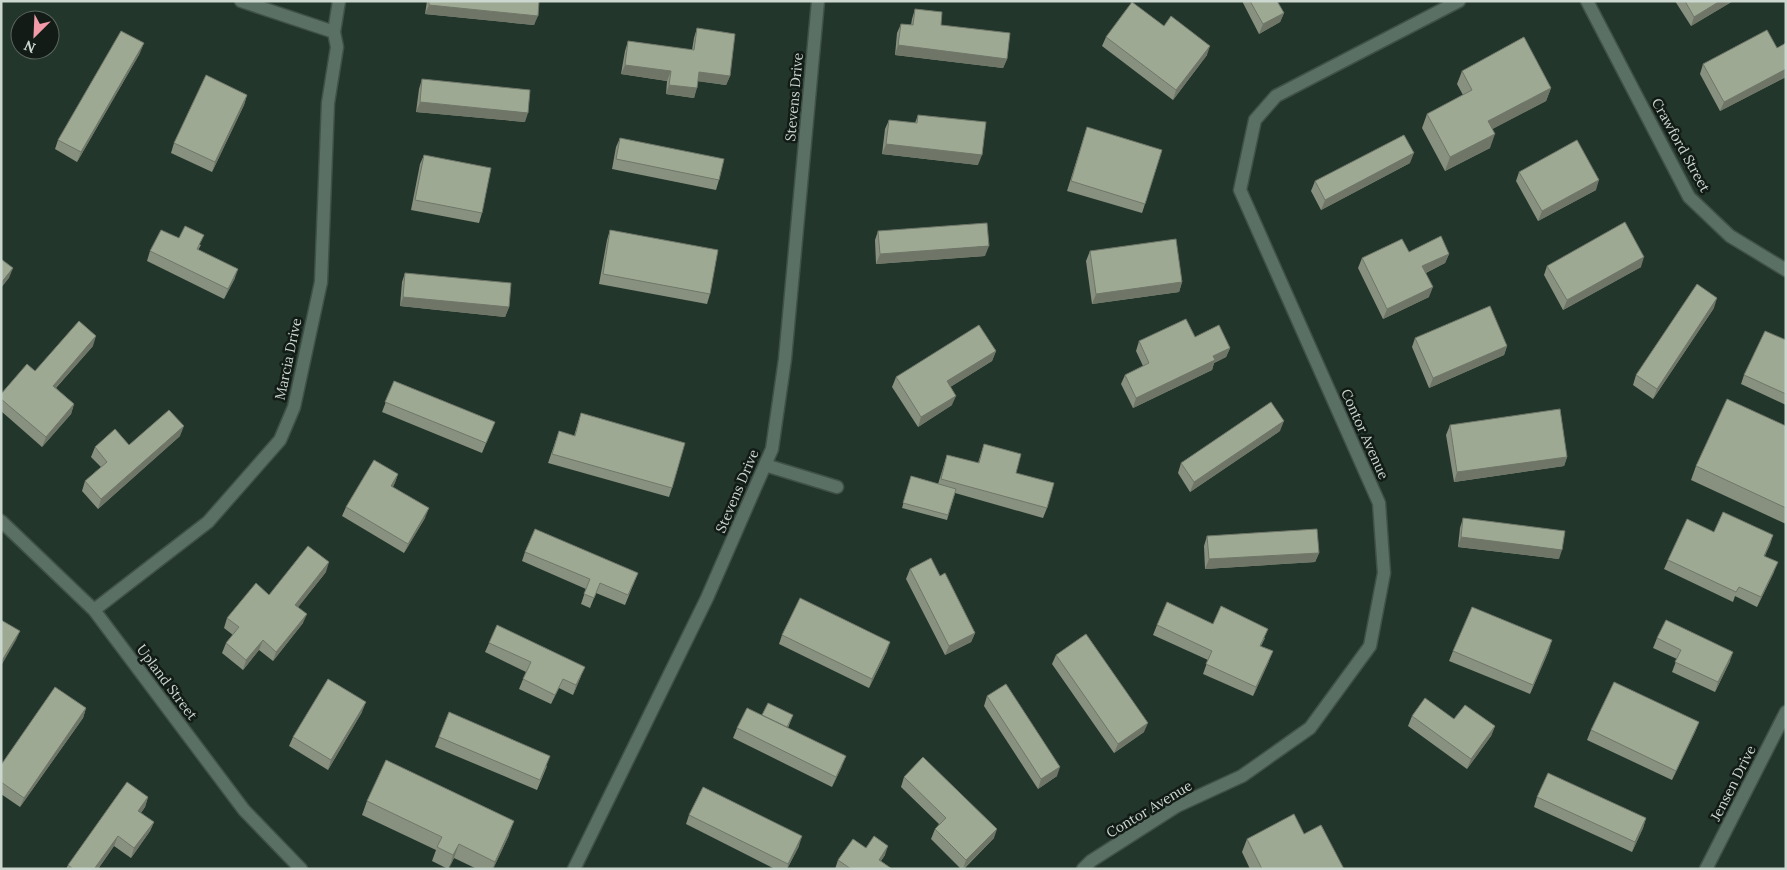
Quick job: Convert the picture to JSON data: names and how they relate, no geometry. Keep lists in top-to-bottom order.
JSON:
{
  "streets": {
    "street": [
      "Stevens Drive",
      "Crawford Street",
      "Marcia Drive",
      "Contor Avenue",
      "Upland Street",
      "Jensen Drive"
    ]
  },
  "crossings": [
    ["Marcia Drive", "Upland Street"]
  ],
  "north": "bottom left"
}
